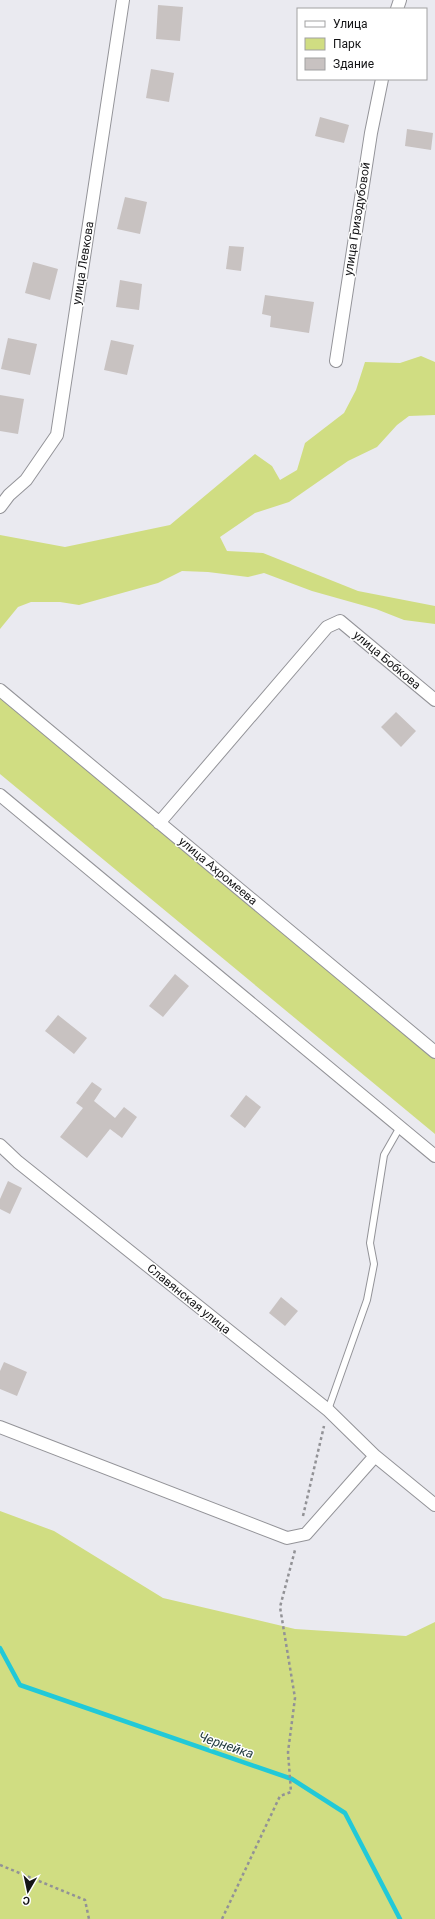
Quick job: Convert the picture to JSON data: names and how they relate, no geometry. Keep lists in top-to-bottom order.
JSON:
{
  "streets": {
    "street": [
      "улица Гризодубовой",
      "улица Левкова",
      "улица Бобкова",
      "улица Ахромеева",
      "Славянская улица"
    ]
  },
  "crossings": [
    ["улица Бобкова", "улица Ахромеева"]
  ],
  "water": ["Чернейка"],
  "legend": ["Улица", "Парк", "Здание"],
  "north": "bottom"
}
